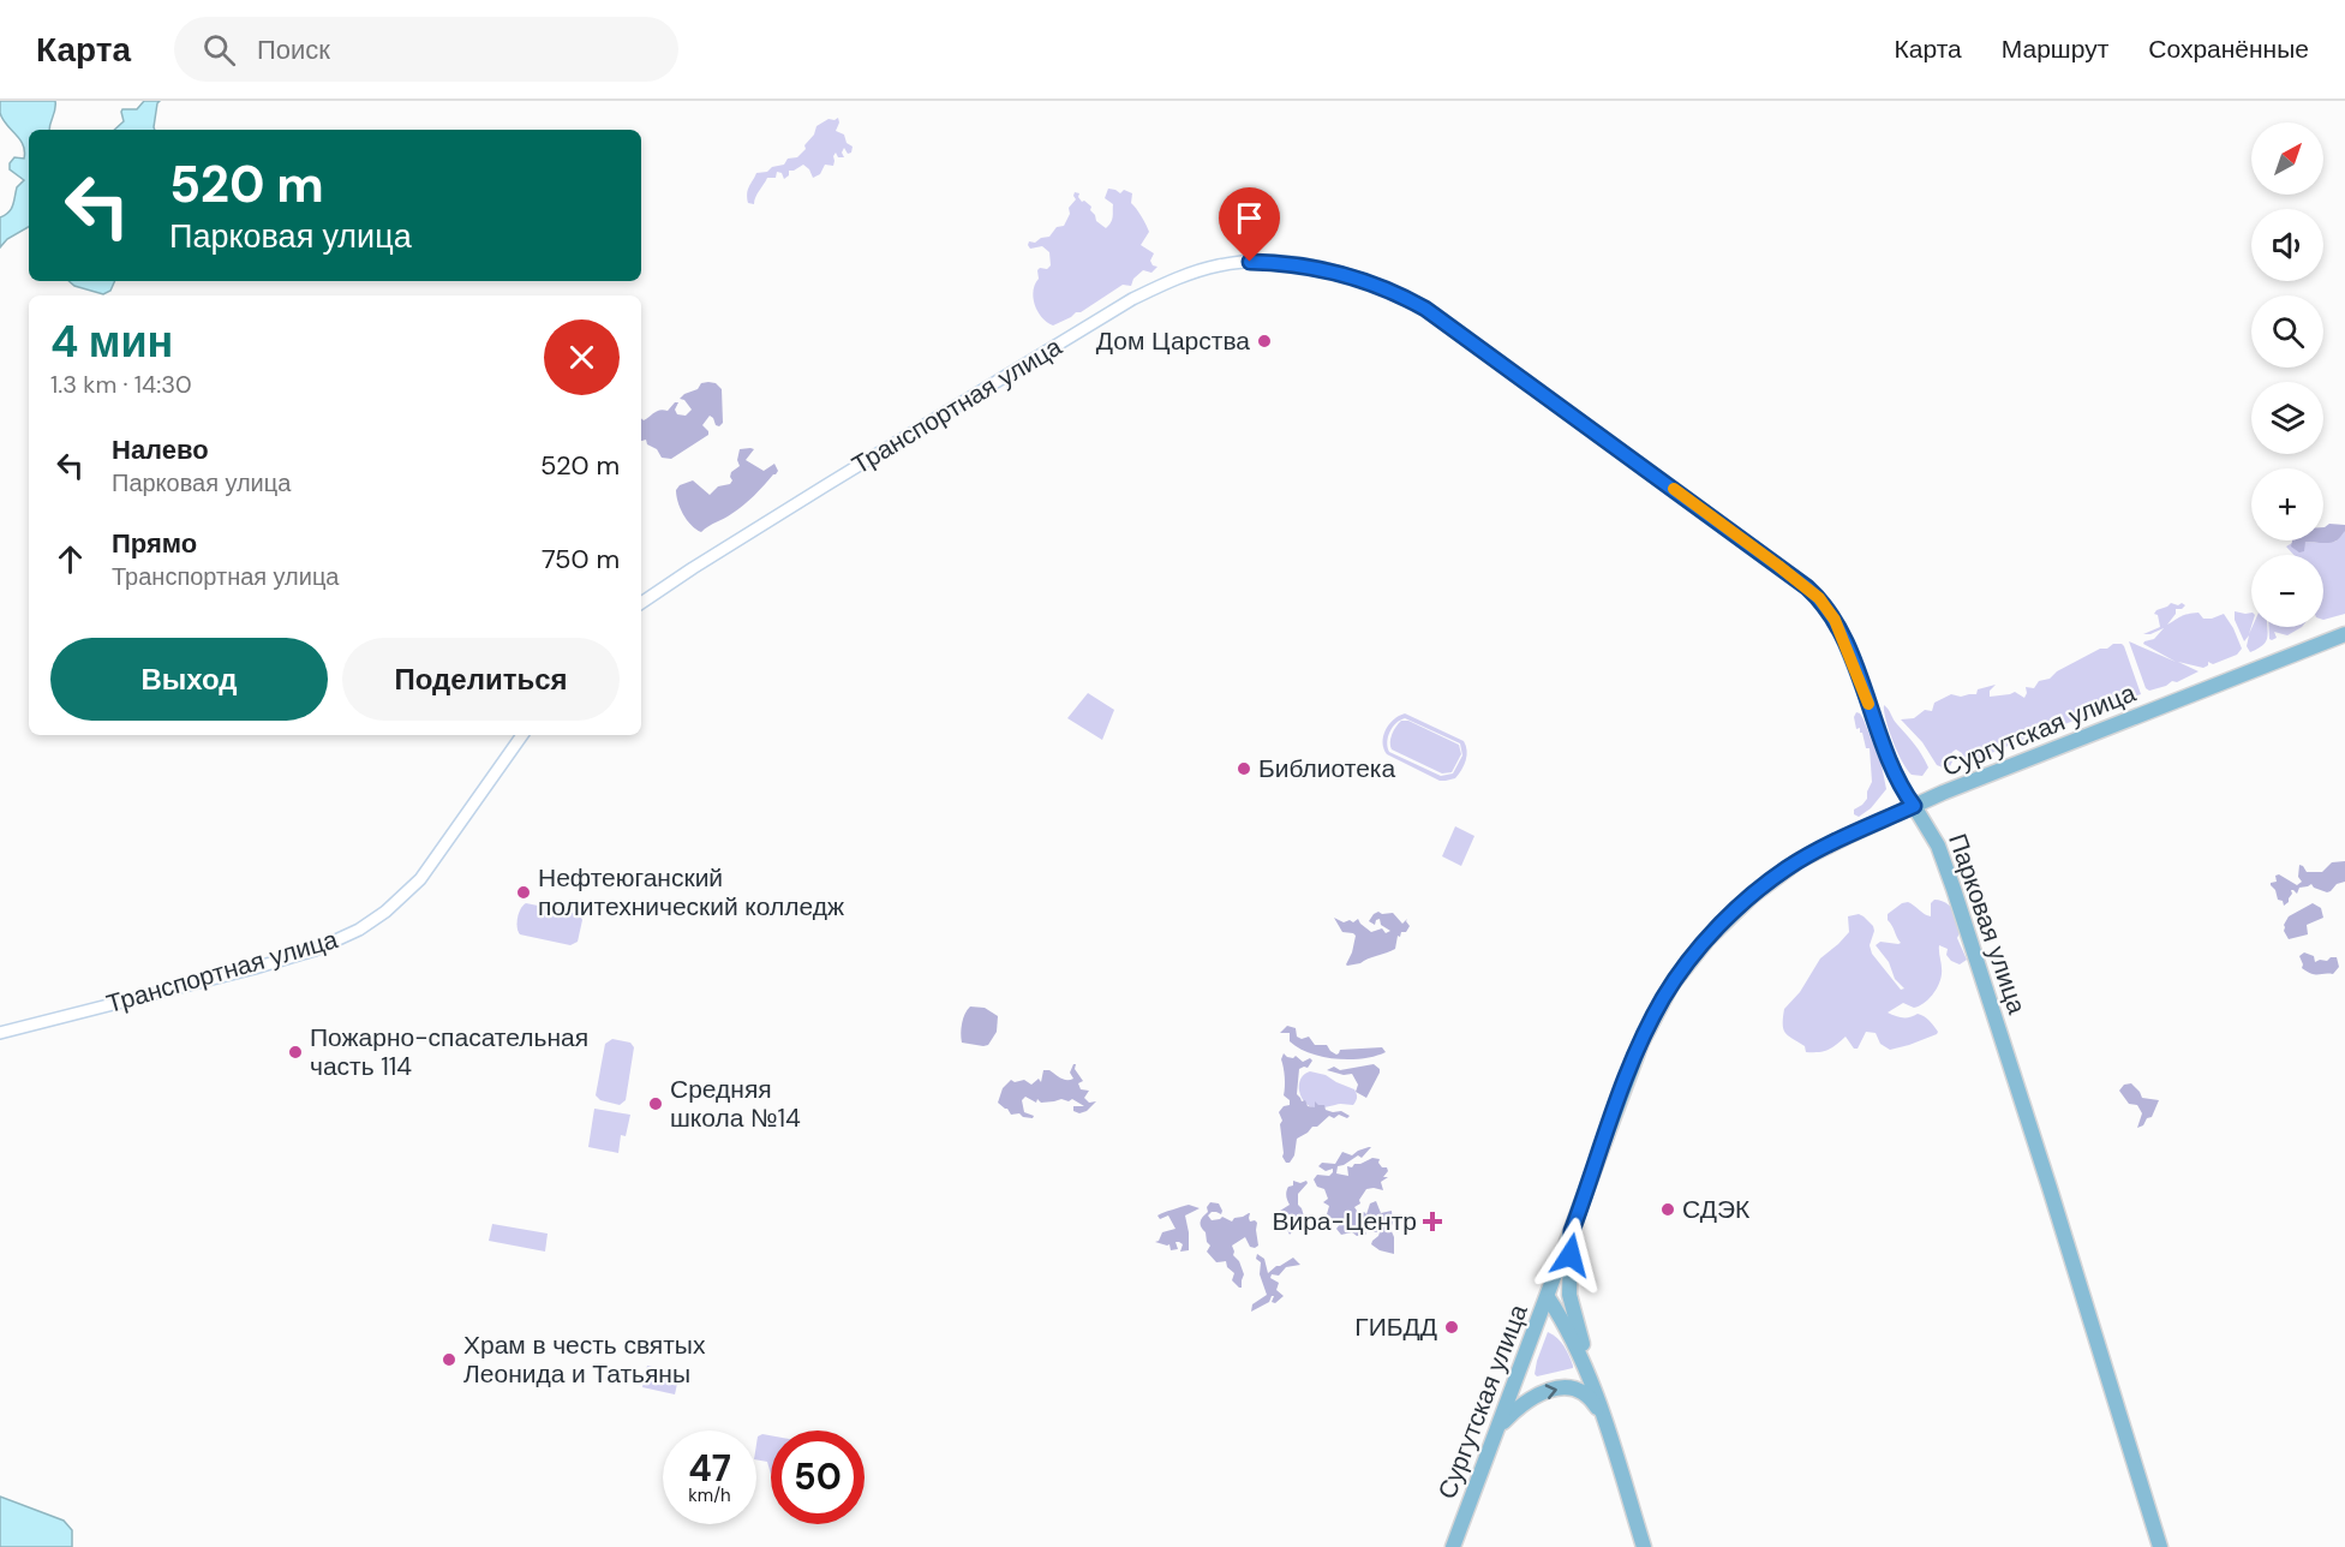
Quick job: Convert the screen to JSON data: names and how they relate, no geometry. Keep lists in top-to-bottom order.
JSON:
{
  "streets": {
    "main road": ["Сургутская улица", "Парковая улица"],
    "street": ["Транспортная улица"]
  },
  "crossings": [
    ["Транспортная улица", "Парковая улица"],
    ["Сургутская улица", "Парковая улица"]
  ],
  "places": {
    "other": [
      "Дом Царства",
      "Библиотека",
      "Нефтеюганский политехнический колледж",
      "Пожарно-спасательная часть 114",
      "Средняя школа №14",
      "СДЭК",
      "ГИБДД",
      "Храм в честь святых Леонида и Татьяны"
    ],
    "health": ["Вира-Центр"]
  },
  "north": "top right",
  "page": {
    "header": "Карта",
    "search": "Поиск",
    "nav": ["Карта", "Маршрут", "Сохранённые"],
    "map_buttons": ["+", "−"],
    "turn": ["520 m", "Парковая улица"],
    "heading": ["4 мин", "1.3 km · 14:30"],
    "list": [
      {
        "name": "Налево",
        "note": "Парковая улица",
        "value": "520 m"
      },
      {
        "name": "Прямо",
        "note": "Транспортная улица",
        "value": "750 m"
      }
    ],
    "buttons": ["Выход", "Поделиться"],
    "speed": "47 km/h",
    "limit": "50"
  }
}
